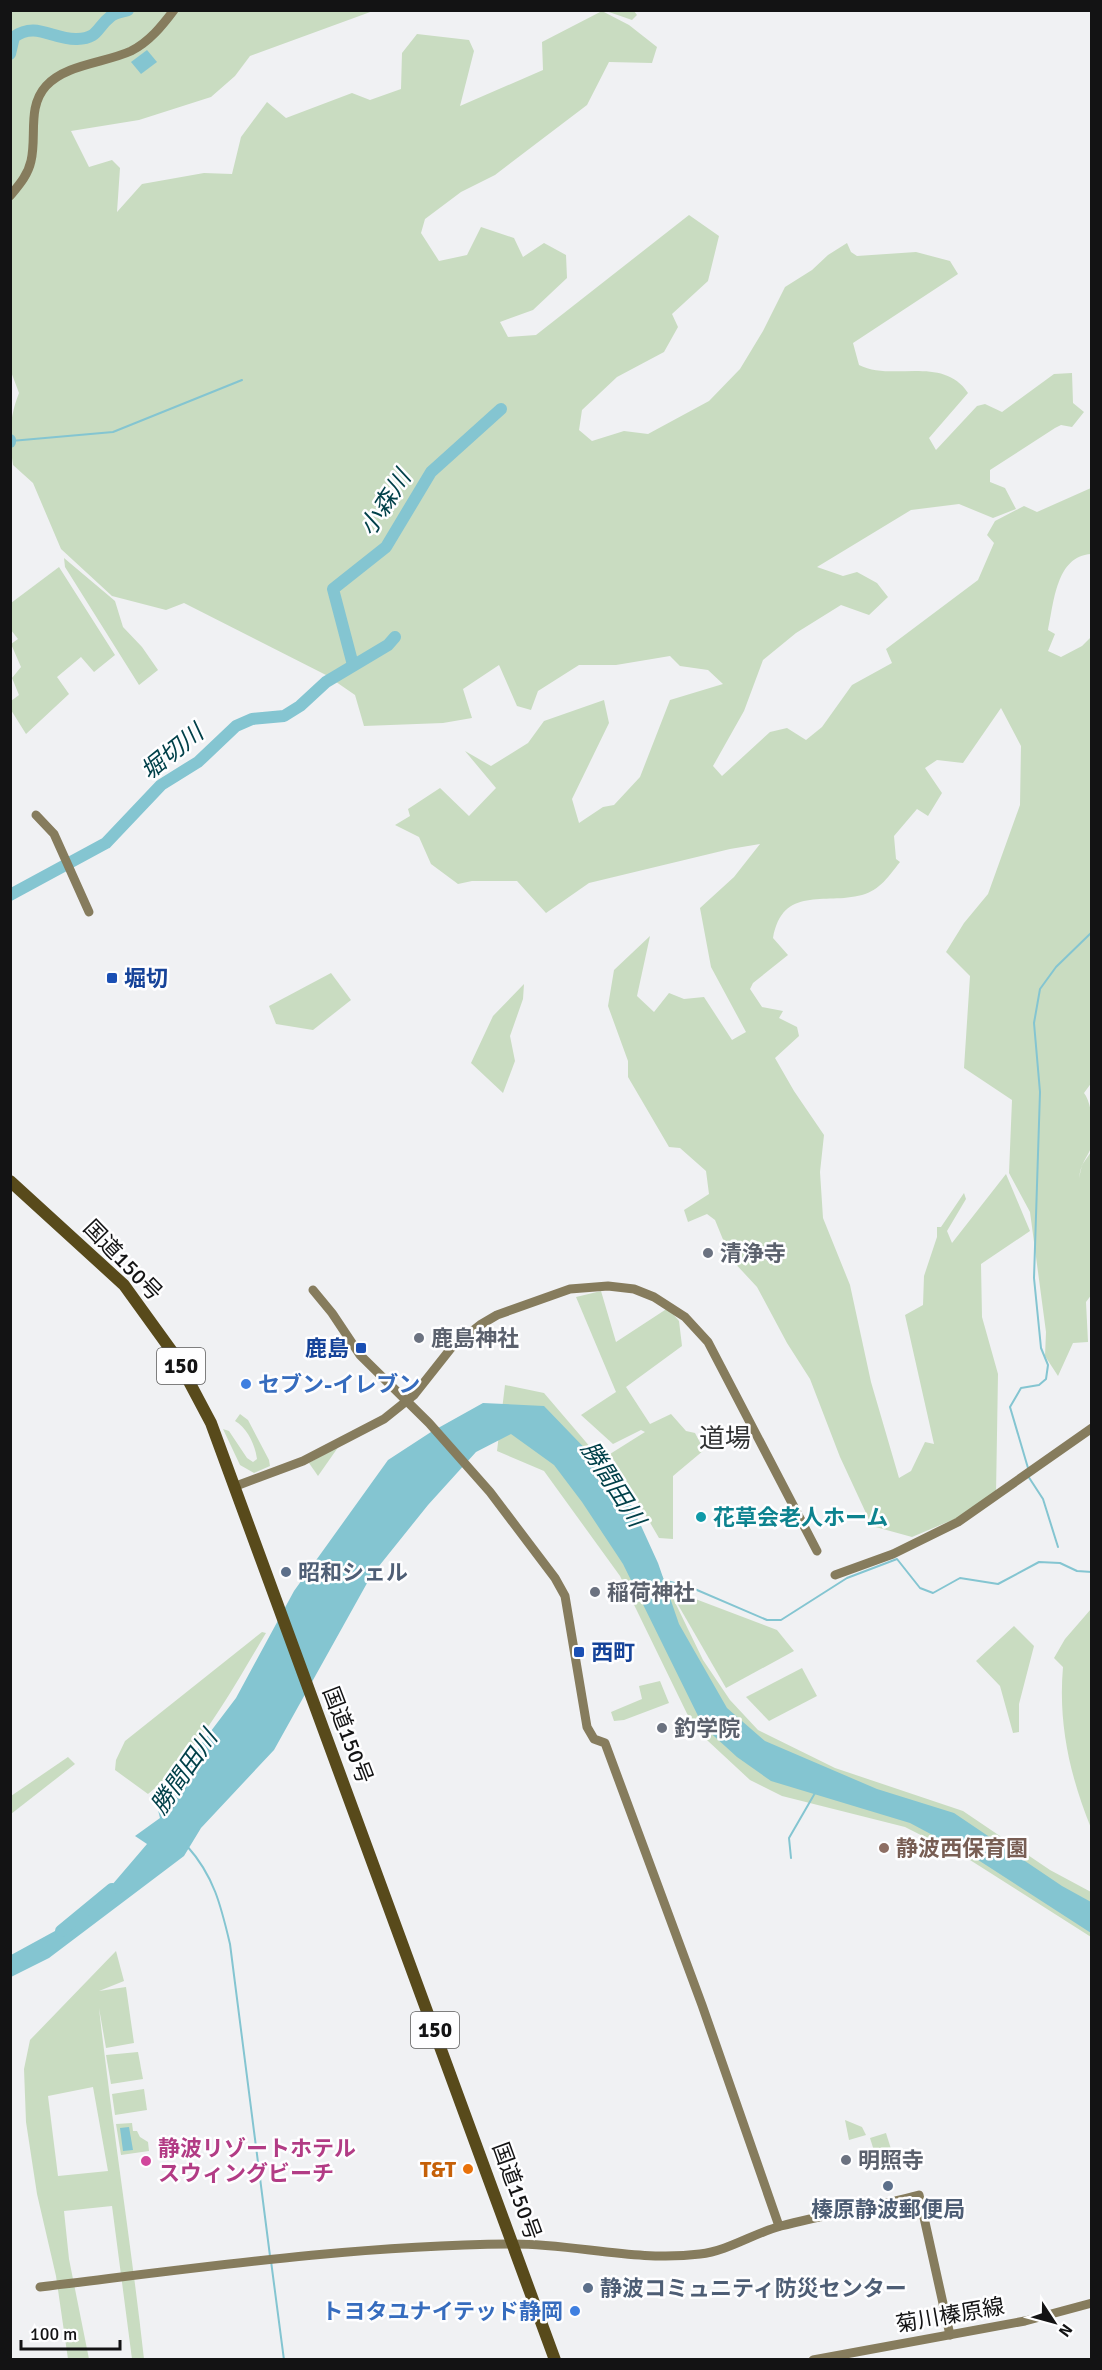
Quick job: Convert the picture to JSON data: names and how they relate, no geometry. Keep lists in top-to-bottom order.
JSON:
{
  "streets": {
    "highway": ["国道150号", "150"],
    "street": ["菊川榛原線"]
  },
  "districts": ["道場"],
  "water": ["小森川", "堀切川", "勝間田川"],
  "places": {
    "transit": ["堀切", "鹿島", "西町"],
    "other": [
      "清浄寺",
      "鹿島神社",
      "セブン-イレブン",
      "花草会老人ホーム",
      "昭和シェル",
      "稲荷神社",
      "釣学院",
      "静波西保育園",
      "明照寺",
      "静波リゾートホテル スウィングビーチ",
      "T&T",
      "榛原静波郵便局",
      "静波コミュニティ防災センター",
      "トヨタユナイテッド静岡"
    ]
  },
  "scale_bar": "100 m",
  "north": "bottom right"
}
